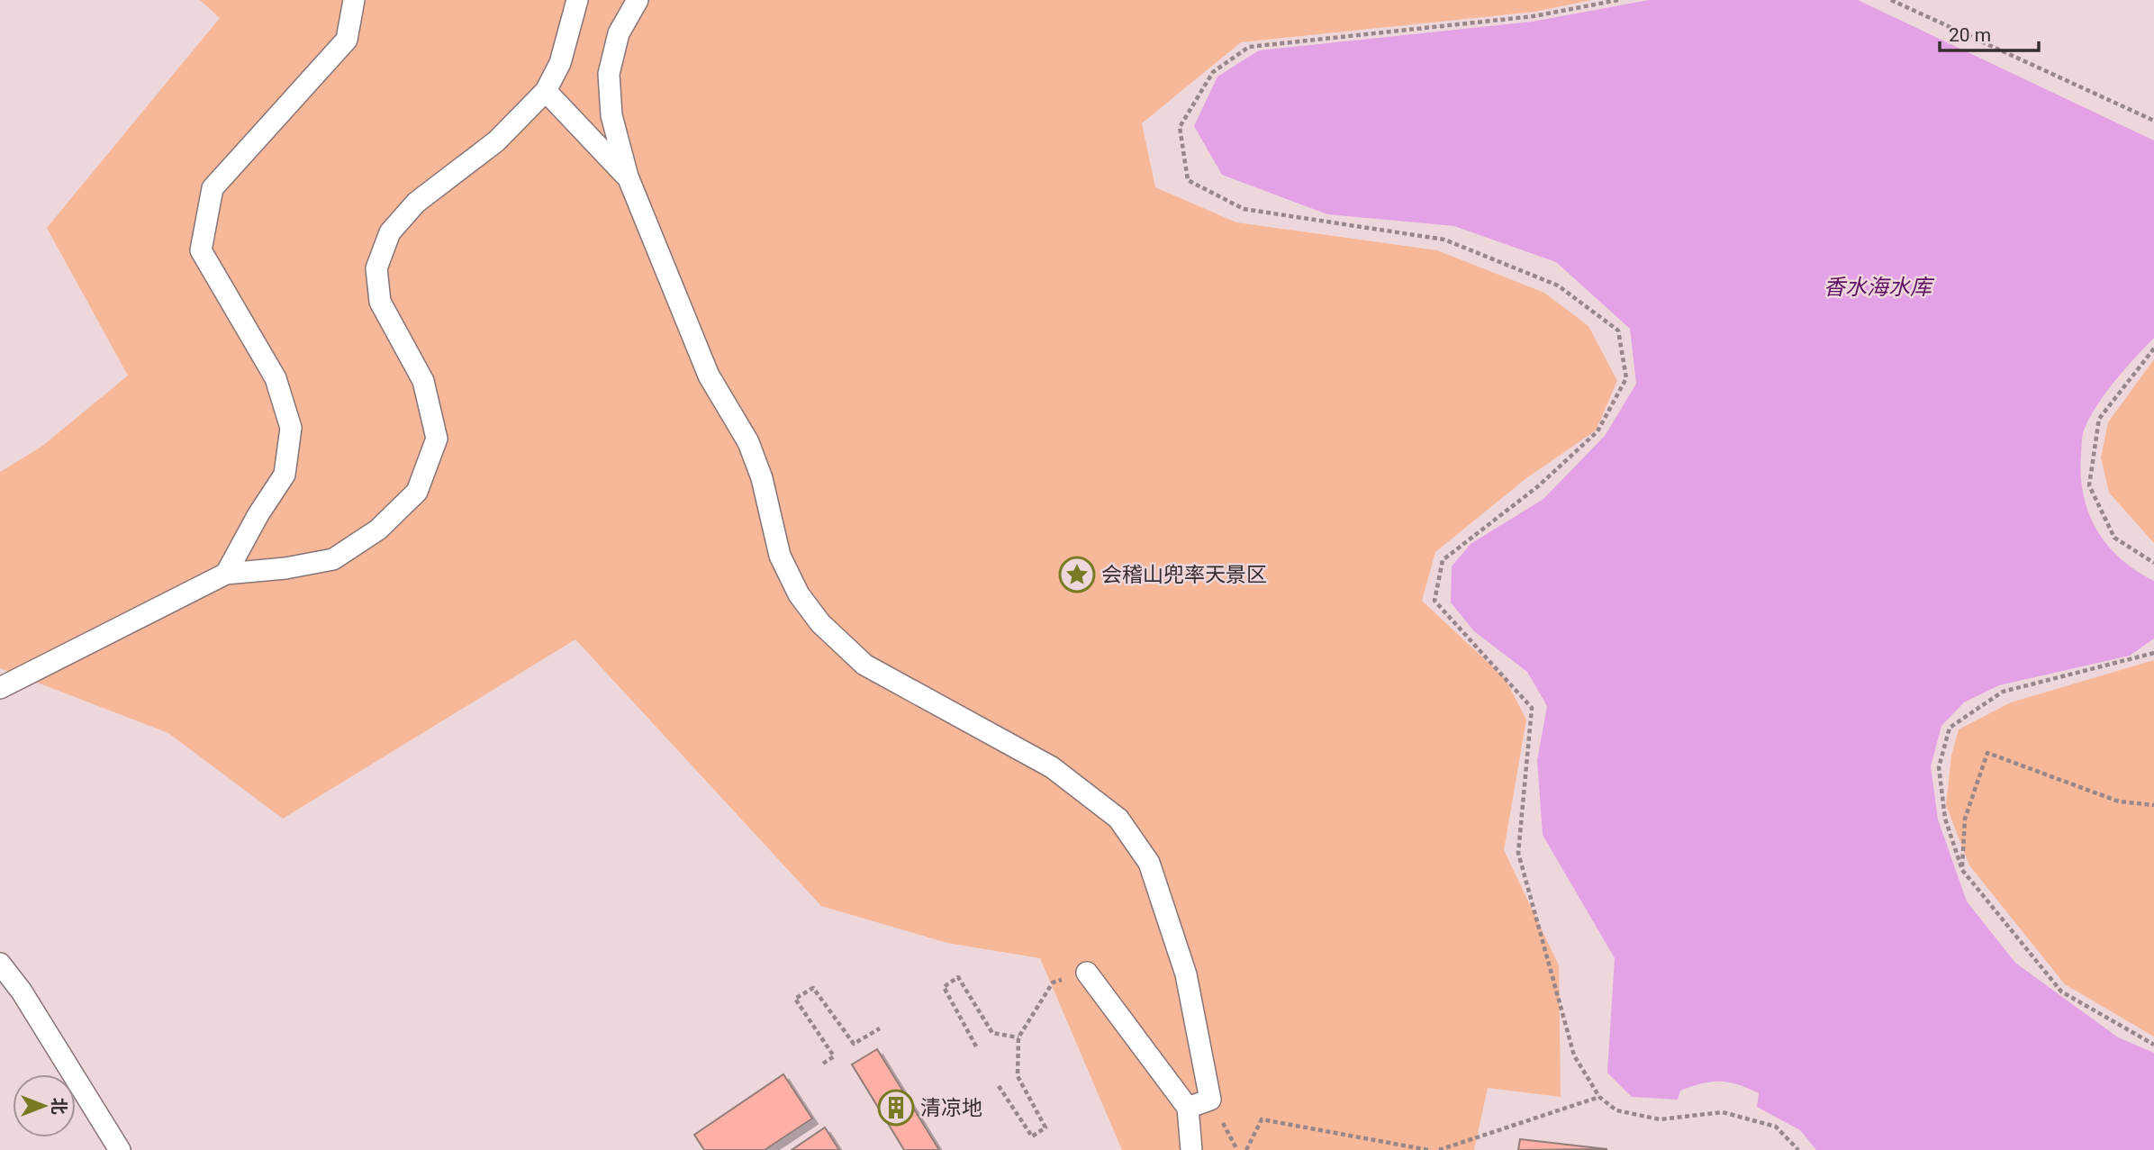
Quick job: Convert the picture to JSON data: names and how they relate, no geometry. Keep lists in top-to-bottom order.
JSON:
{
  "water": ["香水海水库"],
  "places": {
    "place": ["会稽山兜率天景区"],
    "building": ["清凉地"]
  },
  "scale_bar": "20 m",
  "north": "right"
}
